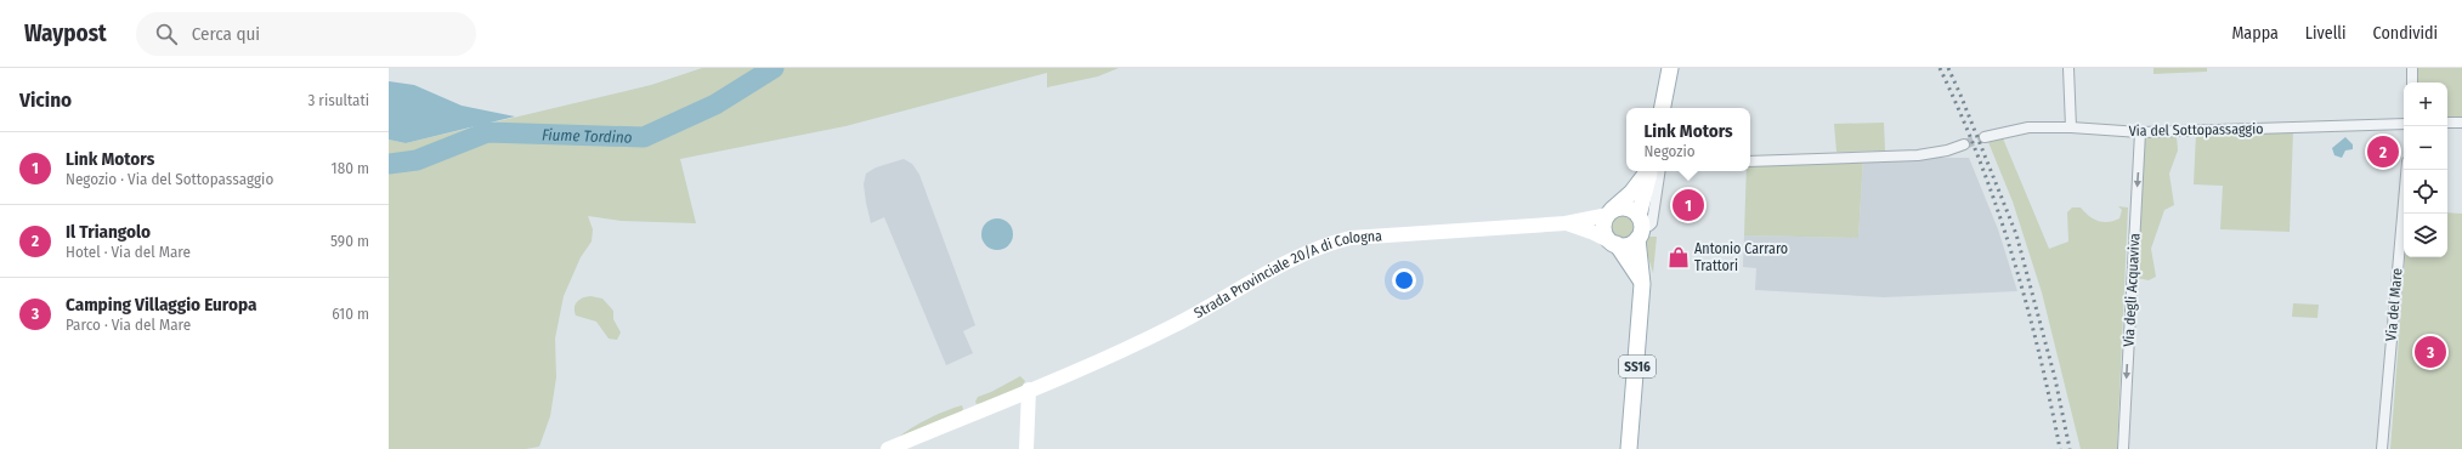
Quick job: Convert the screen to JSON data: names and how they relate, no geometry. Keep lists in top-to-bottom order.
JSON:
{
  "streets": {
    "main road": ["Strada Provinciale 20/A di Cologna", "SS16"],
    "street": ["Via del Sottopassaggio", "Via degli Acquaviva", "Via del Mare"]
  },
  "crossings": [
    ["Via del Sottopassaggio", "Via degli Acquaviva"],
    ["Strada Provinciale 20/A di Cologna", "SS16"]
  ],
  "one_way": ["Via degli Acquaviva"],
  "water": ["Fiume Tordino"],
  "places": {
    "shop": ["Antonio Carraro Trattori"]
  },
  "page": {
    "header": "Waypost",
    "search": "Cerca qui",
    "nav": ["Mappa", "Livelli", "Condividi"],
    "heading": ["Vicino", "3 risultati"],
    "map_buttons": ["+", "−"],
    "popup": ["Link Motors", "Negozio"],
    "list": [
      {
        "mark": "1",
        "name": "Link Motors",
        "note": "Negozio · Via del Sottopassaggio",
        "value": "180 m"
      },
      {
        "mark": "2",
        "name": "Il Triangolo",
        "note": "Hotel · Via del Mare",
        "value": "590 m"
      },
      {
        "mark": "3",
        "name": "Camping Villaggio Europa",
        "note": "Parco · Via del Mare",
        "value": "610 m"
      }
    ],
    "pins": ["2", "1", "3"]
  }
}
